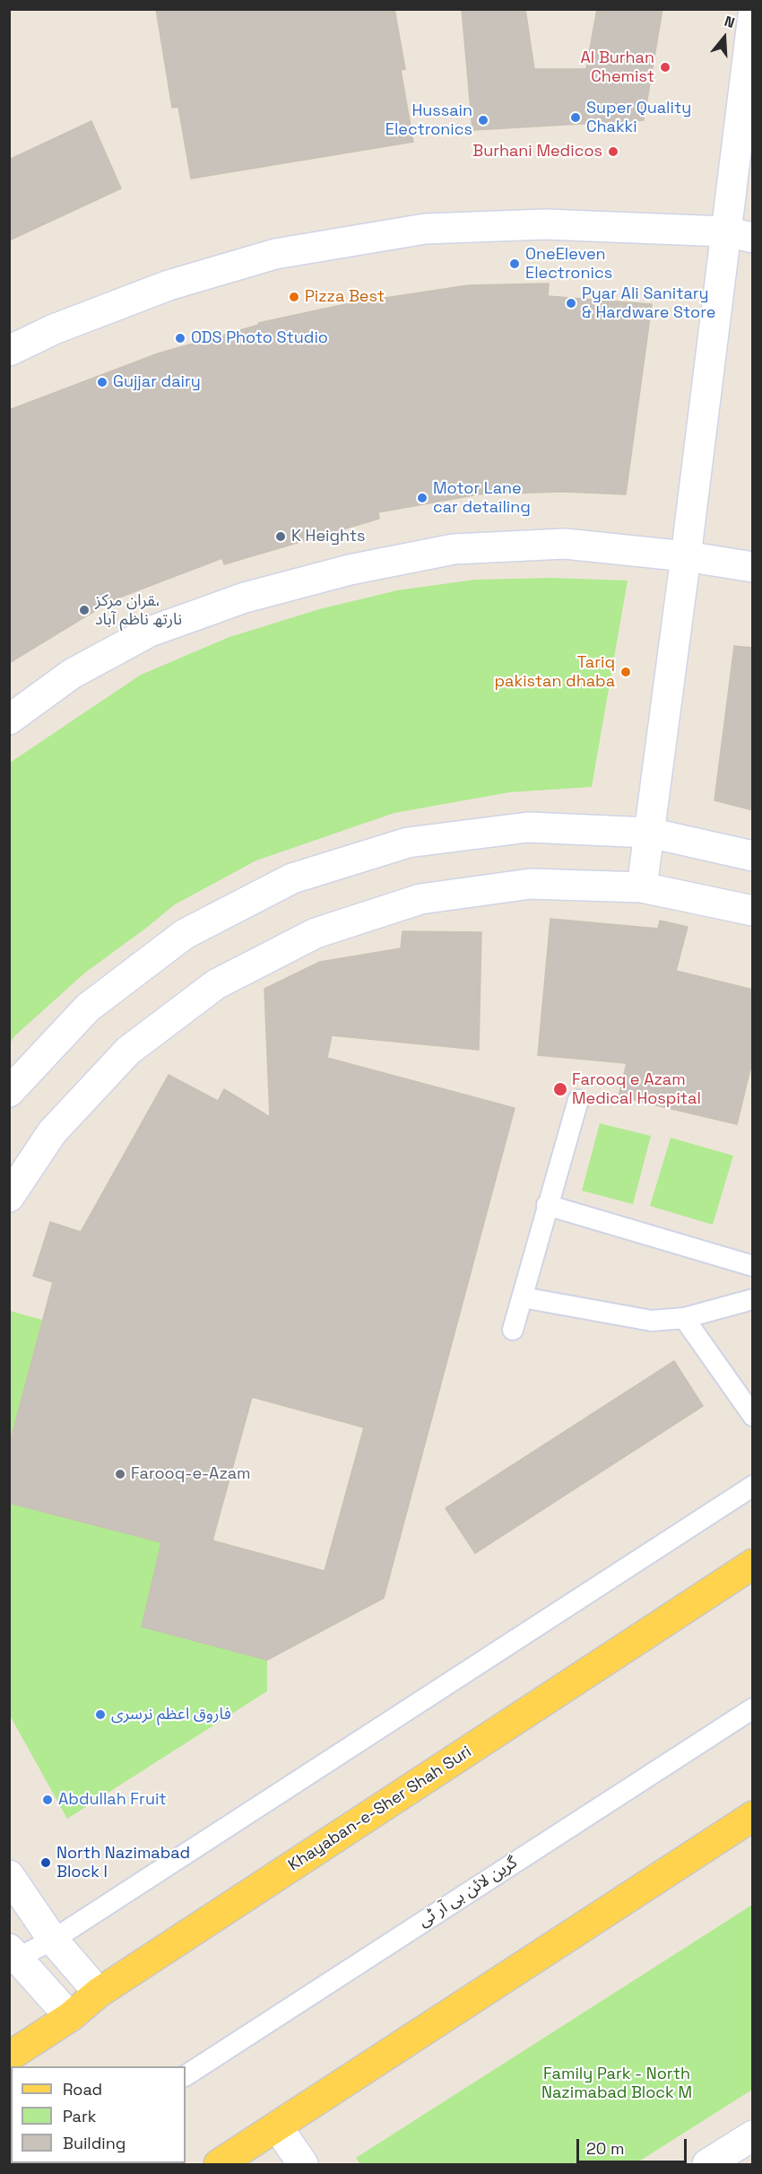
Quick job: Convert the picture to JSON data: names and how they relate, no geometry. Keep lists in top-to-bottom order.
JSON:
{
  "streets": {
    "main road": ["Khayaban-e-Sher Shah Suri"],
    "lane": ["گرین لائن بی آر ٹی"]
  },
  "parks": ["Family Park - North Nazimabad Block M"],
  "places": [
    "Al Burhan Chemist",
    "Super Quality Chakki",
    "Hussain Electronics",
    "Burhani Medicos",
    "OneEleven Electronics",
    "Pizza Best",
    "Pyar Ali Sanitary & Hardware Store",
    "ODS Photo Studio",
    "Gujjar dairy",
    "Motor Lane car detailing",
    "K Heights",
    "‍قران مرکز، نارتھ ناظم آباد",
    "Tariq pakistan dhaba",
    "Farooq e Azam Medical Hospital",
    "Farooq-e-Azam",
    "فاروق اعظم نرسری",
    "Abdullah Fruit",
    "North Nazimabad Block I"
  ],
  "legend": ["Road", "Park", "Building"],
  "scale_bar": "20 m",
  "north": "top"
}
